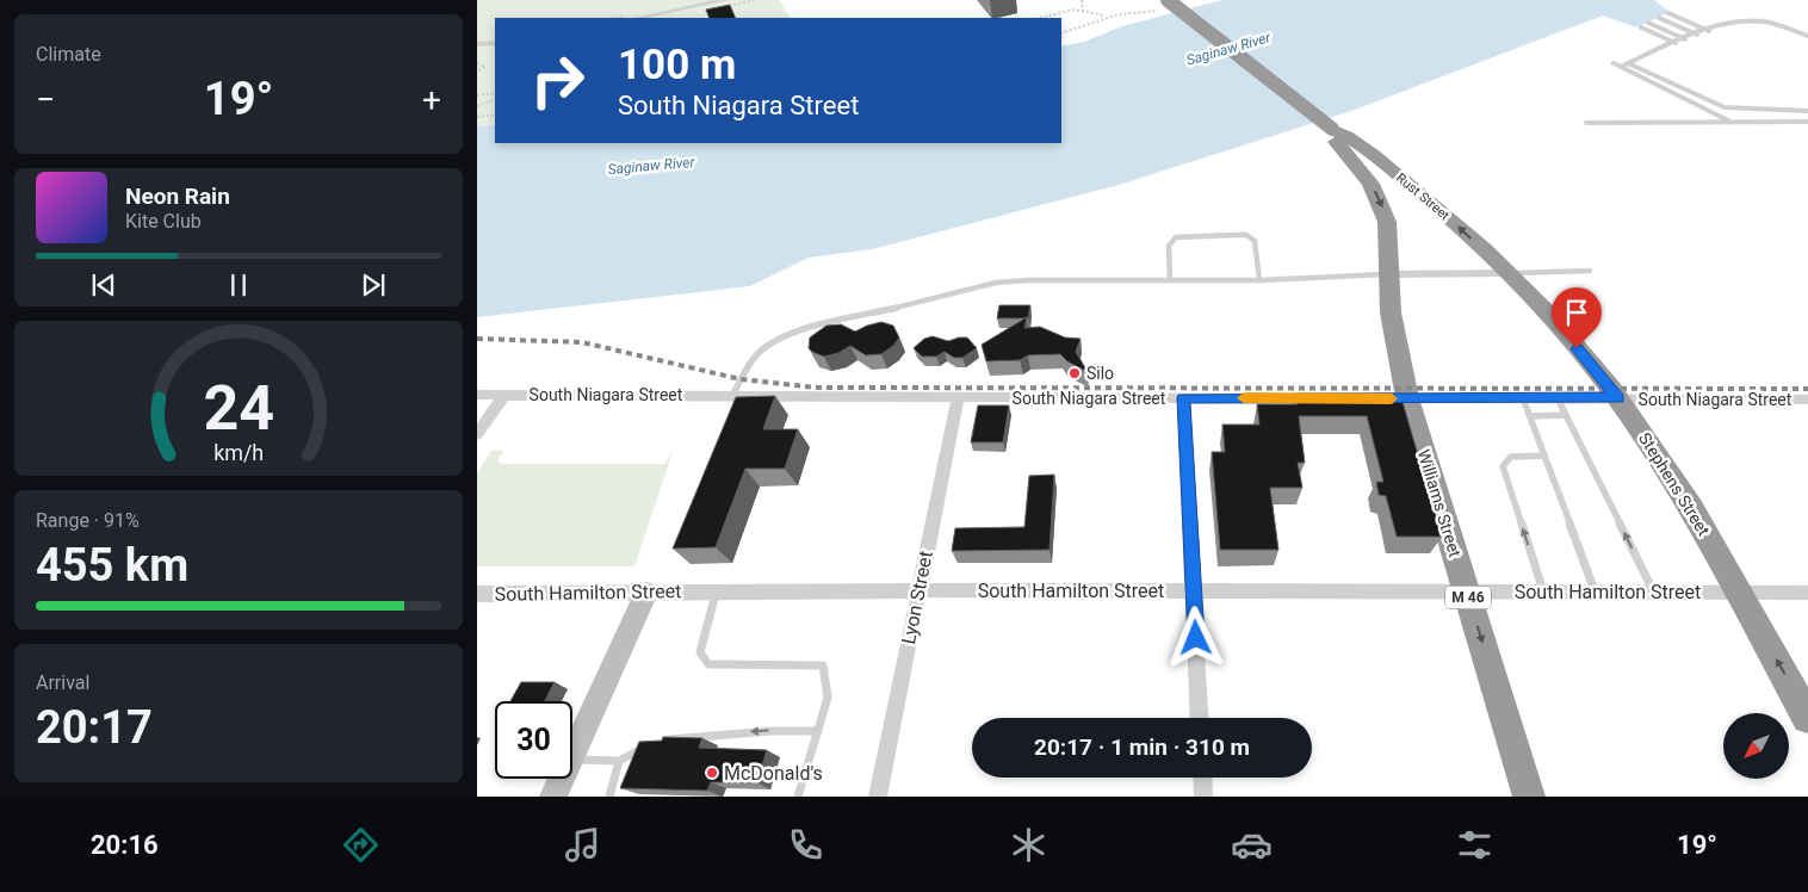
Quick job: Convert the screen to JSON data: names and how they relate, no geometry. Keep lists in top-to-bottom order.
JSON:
{
  "streets": {
    "highway": [
      "Rust Street",
      "Stephens Street",
      "Williams Street",
      "M 46"
    ],
    "street": ["South Niagara Street", "South Hamilton Street", "Lyon Street"]
  },
  "crossings": [
    ["Rust Street", "Stephens Street"],
    ["Rust Street", "Williams Street"],
    ["Rust Street", "M 46"],
    ["South Niagara Street", "Stephens Street"],
    ["South Niagara Street", "Williams Street"],
    ["South Niagara Street", "Lyon Street"],
    ["Stephens Street", "South Hamilton Street"],
    ["Williams Street", "South Hamilton Street"],
    ["Williams Street", "M 46"],
    ["South Hamilton Street", "Lyon Street"]
  ],
  "one_way": ["Rust Street", "Williams Street"],
  "water": ["Saginaw River"],
  "places": ["Silo", "McDonald's"],
  "north": "bottom left",
  "page": {
    "tile": [
      "Climate",
      ["Range · 91%", "455 km"],
      ["Arrival", "20:17"]
    ],
    "turn": ["100 m", "South Niagara Street"],
    "heat": ["−", "19°", "+"],
    "song": ["Neon Rain", "Kite Club"],
    "limit": "30",
    "trip": "20:17 · 1 min · 310 m",
    "tabs": ["20:16", "19°"],
    "gauge": ["24", "km/h"]
  }
}
